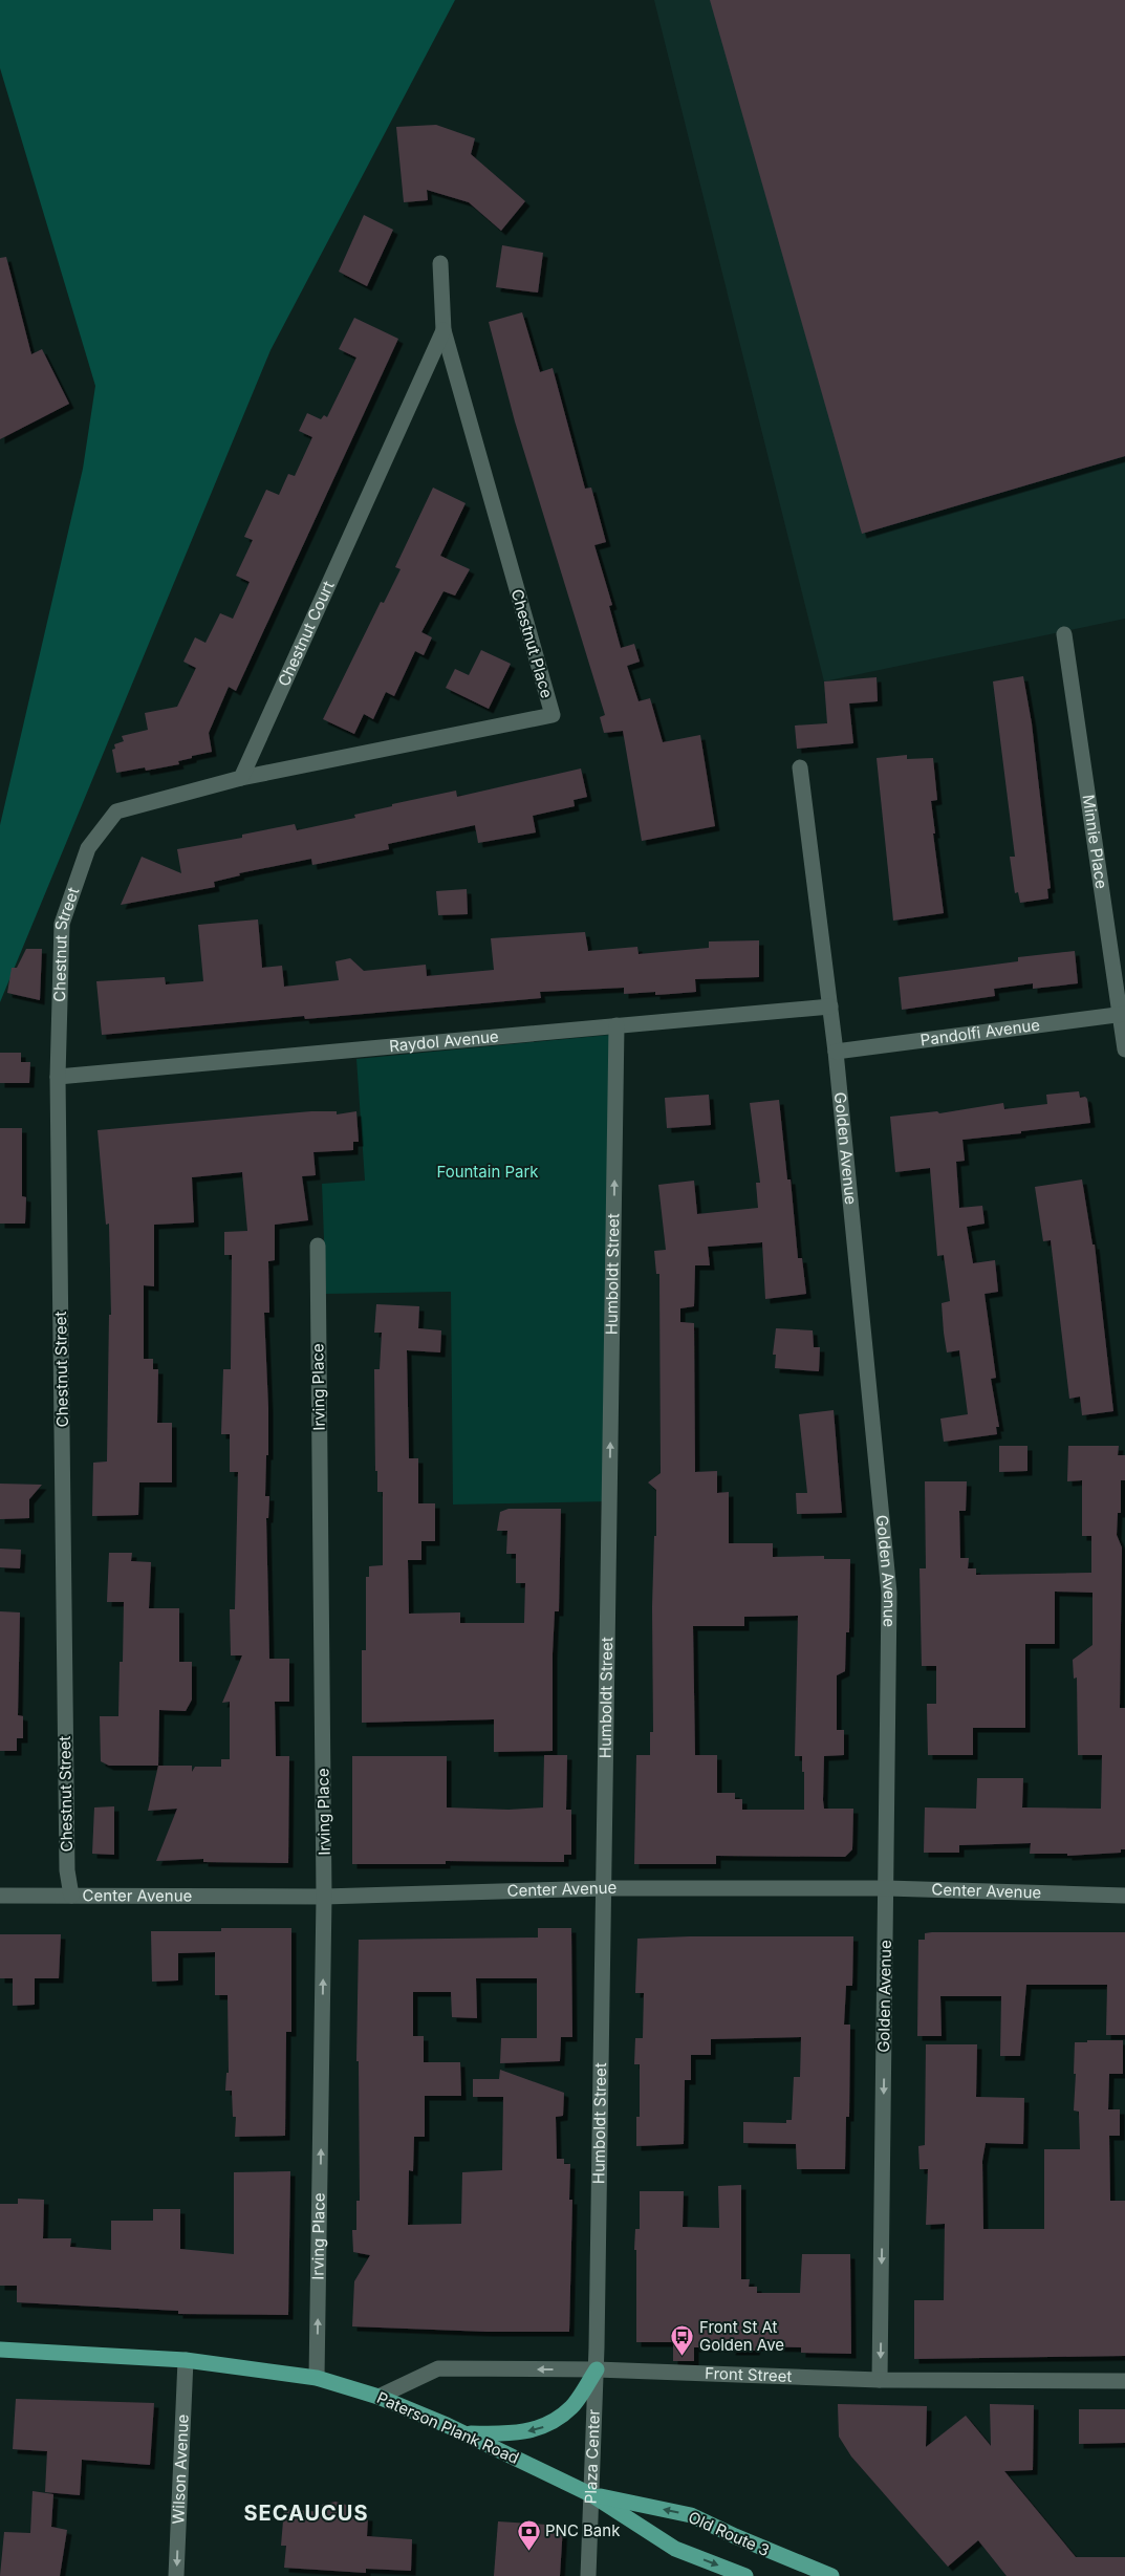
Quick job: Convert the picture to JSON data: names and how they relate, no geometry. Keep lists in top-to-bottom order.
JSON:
{
  "streets": {
    "main road": ["Paterson Plank Road", "Old Route 3"],
    "street": [
      "Chestnut Court",
      "Chestnut Place",
      "Minnie Place",
      "Chestnut Street",
      "Pandolfi Avenue",
      "Raydol Avenue",
      "Golden Avenue",
      "Humboldt Street",
      "Irving Place",
      "Center Avenue",
      "Front Street",
      "Plaza Center",
      "Wilson Avenue"
    ]
  },
  "crossings": [
    ["Chestnut Court", "Chestnut Place"],
    ["Chestnut Court", "Chestnut Street"],
    ["Chestnut Place", "Chestnut Street"],
    ["Minnie Place", "Pandolfi Avenue"],
    ["Chestnut Street", "Raydol Avenue"],
    ["Chestnut Street", "Center Avenue"],
    ["Pandolfi Avenue", "Golden Avenue"],
    ["Raydol Avenue", "Golden Avenue"],
    ["Raydol Avenue", "Humboldt Street"],
    ["Golden Avenue", "Center Avenue"],
    ["Golden Avenue", "Front Street"],
    ["Humboldt Street", "Center Avenue"],
    ["Humboldt Street", "Front Street"],
    ["Humboldt Street", "Plaza Center"],
    ["Irving Place", "Center Avenue"],
    ["Irving Place", "Paterson Plank Road"],
    ["Front Street", "Paterson Plank Road"],
    ["Front Street", "Plaza Center"],
    ["Paterson Plank Road", "Plaza Center"],
    ["Paterson Plank Road", "Wilson Avenue"],
    ["Paterson Plank Road", "Old Route 3"],
    ["Plaza Center", "Old Route 3"]
  ],
  "one_way": [
    "Humboldt Street",
    "Irving Place",
    "Wilson Avenue",
    "Old Route 3"
  ],
  "districts": ["SECAUCUS"],
  "parks": ["Fountain Park"],
  "places": {
    "bus stop": ["Front St At Golden Ave"],
    "bank": ["PNC Bank"]
  }
}
